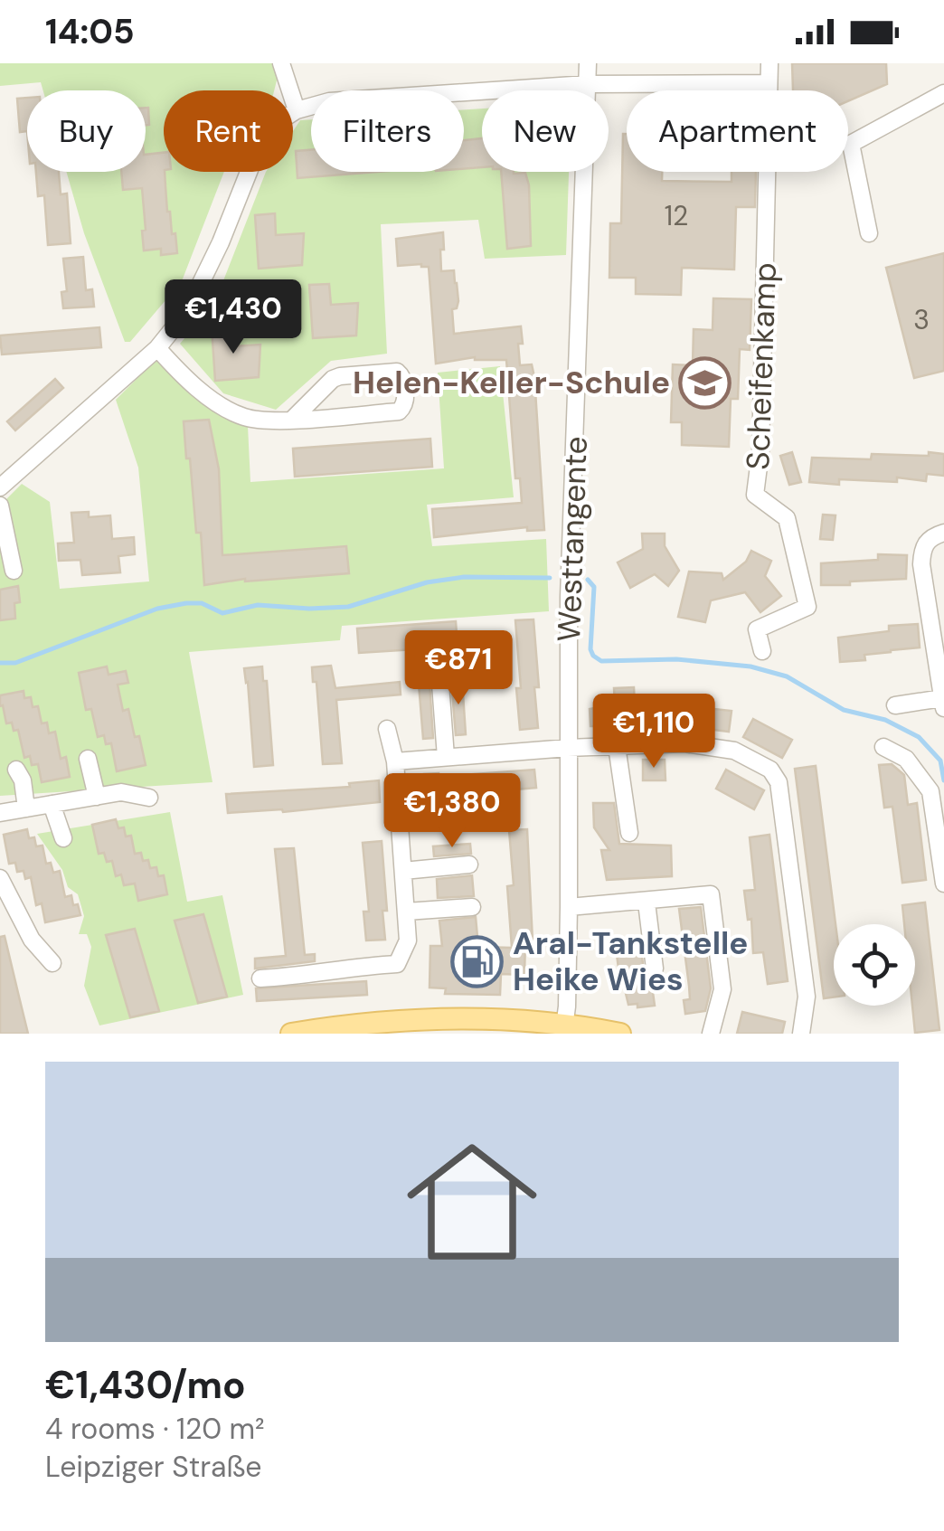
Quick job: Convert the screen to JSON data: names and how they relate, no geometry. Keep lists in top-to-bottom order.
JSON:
{
  "streets": {
    "street": ["Scheifenkamp", "Westtangente"]
  },
  "places": {
    "school or university": ["Helen-Keller-Schule"],
    "fuel station": ["Aral-Tankstelle Heike Wies"]
  },
  "house_numbers": ["12", "3"],
  "page": {
    "status": "14:05",
    "chip": [
      "Buy",
      "Rent",
      "Filters",
      "New",
      "Apartment"
    ],
    "price": [
      "€1,430",
      "€871",
      "€1,110",
      "€1,380"
    ],
    "list": [
      {
        "name": "€1,430/mo",
        "note": "4 rooms · 120 m² · Leipziger Straße"
      }
    ]
  }
}
